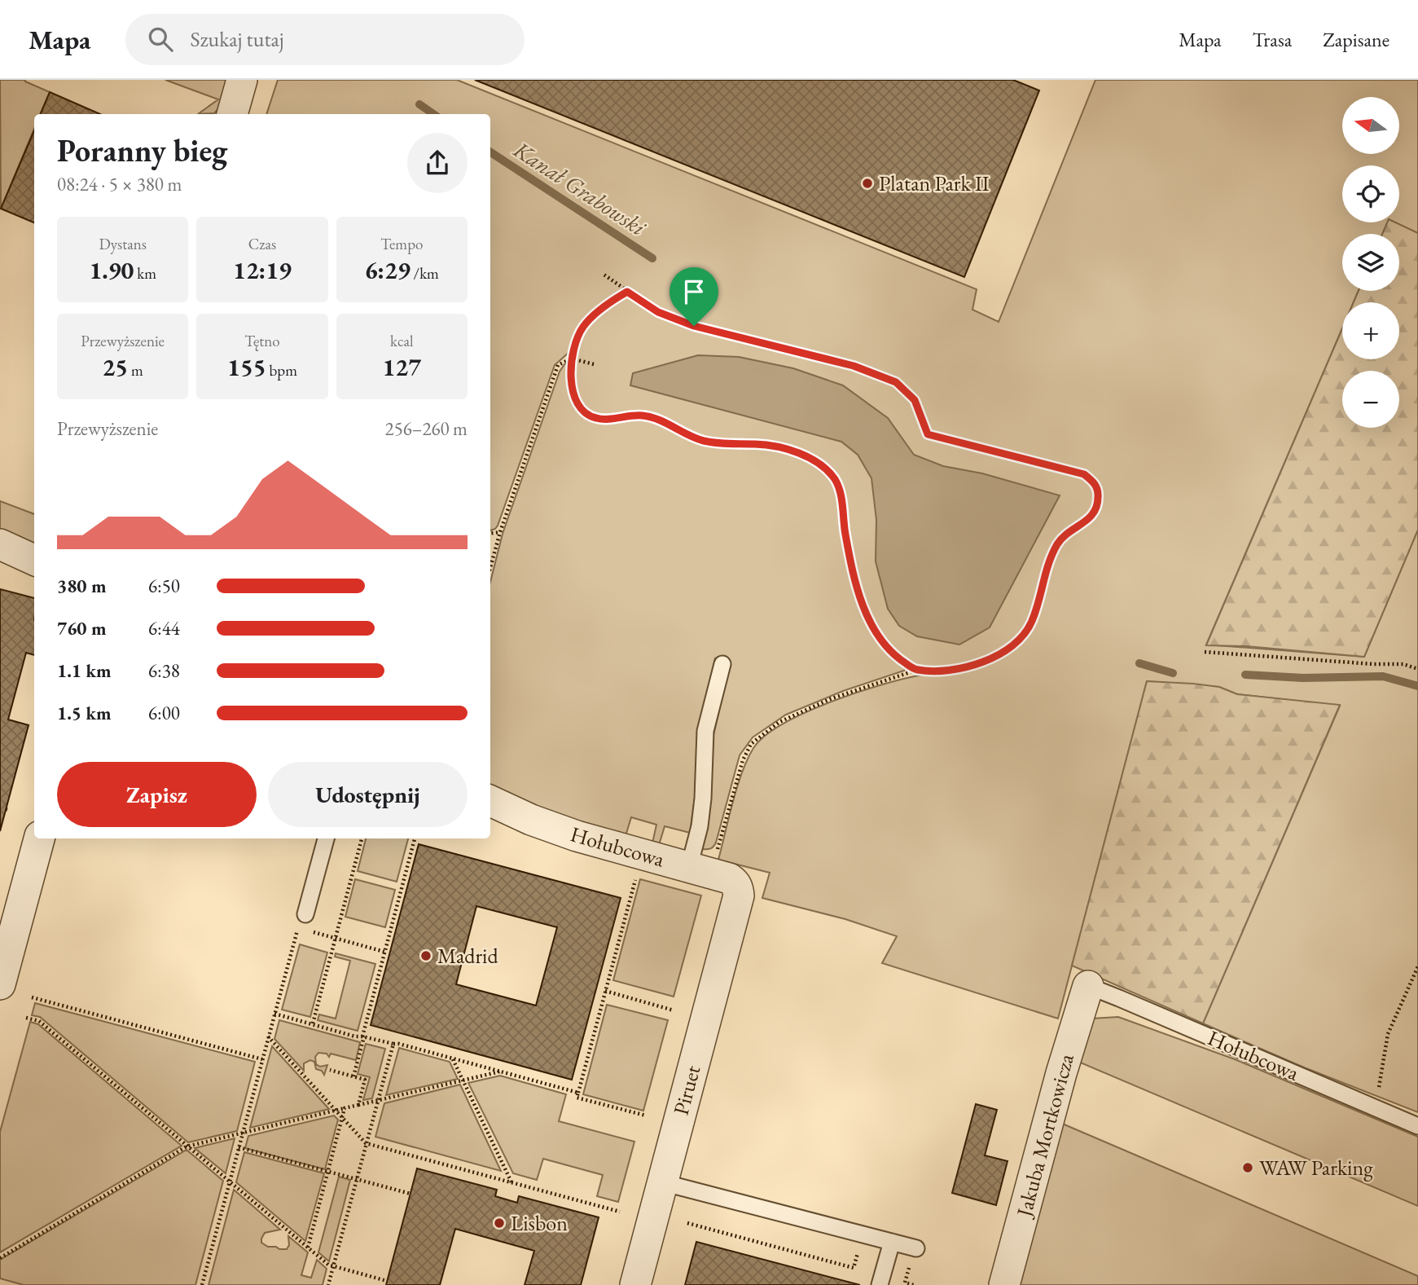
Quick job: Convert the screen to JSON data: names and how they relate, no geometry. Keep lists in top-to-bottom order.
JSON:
{
  "streets": {
    "street": ["Hołubcowa", "Piruet", "Jakuba Mortkowicza"]
  },
  "crossings": [
    ["Hołubcowa", "Piruet"],
    ["Hołubcowa", "Jakuba Mortkowicza"]
  ],
  "water": ["Kanał Grabowski"],
  "places": [
    "Platan Park II",
    "Madrid",
    "WAW Parking",
    "Lisbon"
  ],
  "north": "left",
  "page": {
    "header": "Mapa",
    "search": "Szukaj tutaj",
    "nav": ["Mapa", "Trasa", "Zapisane"],
    "map_buttons": ["+", "−"],
    "heading": ["Poranny bieg", "08:24 · 5 × 380 m"],
    "stats": [
      ["Dystans", "1.90 km"],
      ["Czas", "12:19"],
      ["Tempo", "6:29 /km"],
      ["Przewyższenie", "25 m"],
      ["Tętno", "155 bpm"],
      ["kcal", "127"]
    ],
    "chart": ["Przewyższenie", "256–260 m"],
    "list": [
      {
        "name": "380 m",
        "note": "6:50"
      },
      {
        "name": "760 m",
        "note": "6:44"
      },
      {
        "name": "1.1 km",
        "note": "6:38"
      },
      {
        "name": "1.5 km",
        "note": "6:00"
      }
    ],
    "buttons": ["Zapisz", "Udostępnij"]
  }
}
